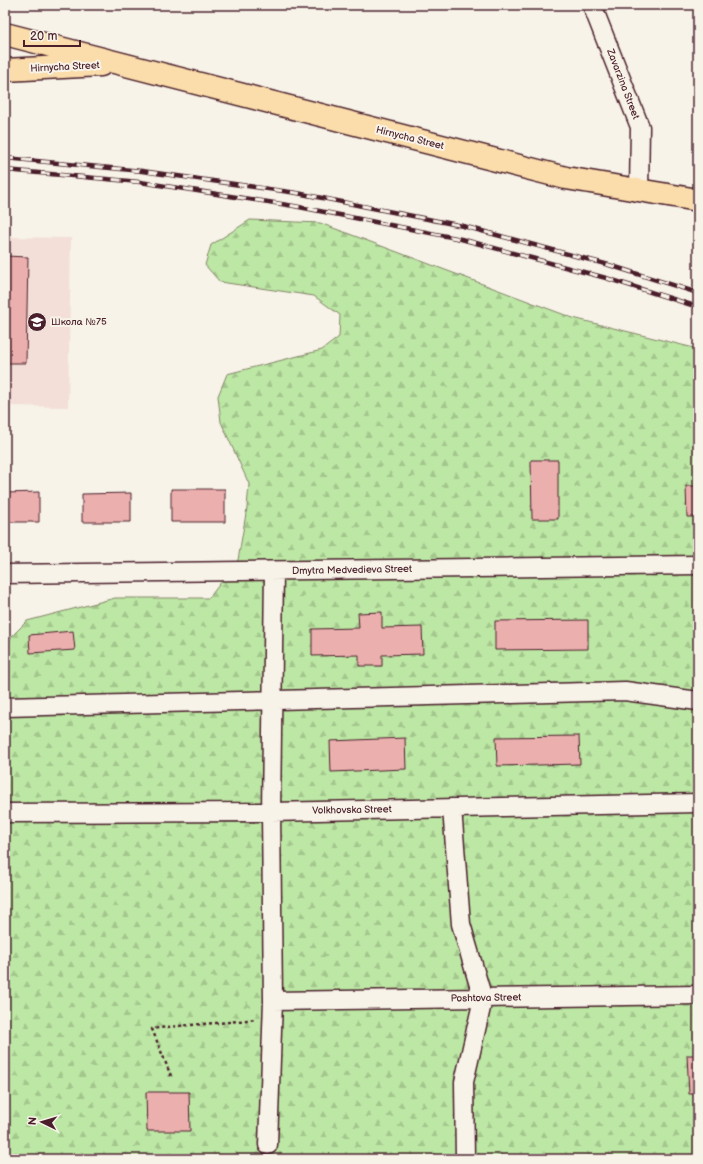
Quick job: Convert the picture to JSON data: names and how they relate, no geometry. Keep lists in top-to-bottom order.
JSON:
{
  "streets": {
    "main road": ["Hirnycha Street"],
    "street": [
      "Zavarzina Street",
      "Dmytra Medvedieva Street",
      "Volkhovska Street",
      "Poshtova Street"
    ]
  },
  "crossings": [
    ["Hirnycha Street", "Zavarzina Street"]
  ],
  "places": {
    "school or university": ["Школа №75"]
  },
  "scale_bar": "20 m",
  "north": "left"
}
